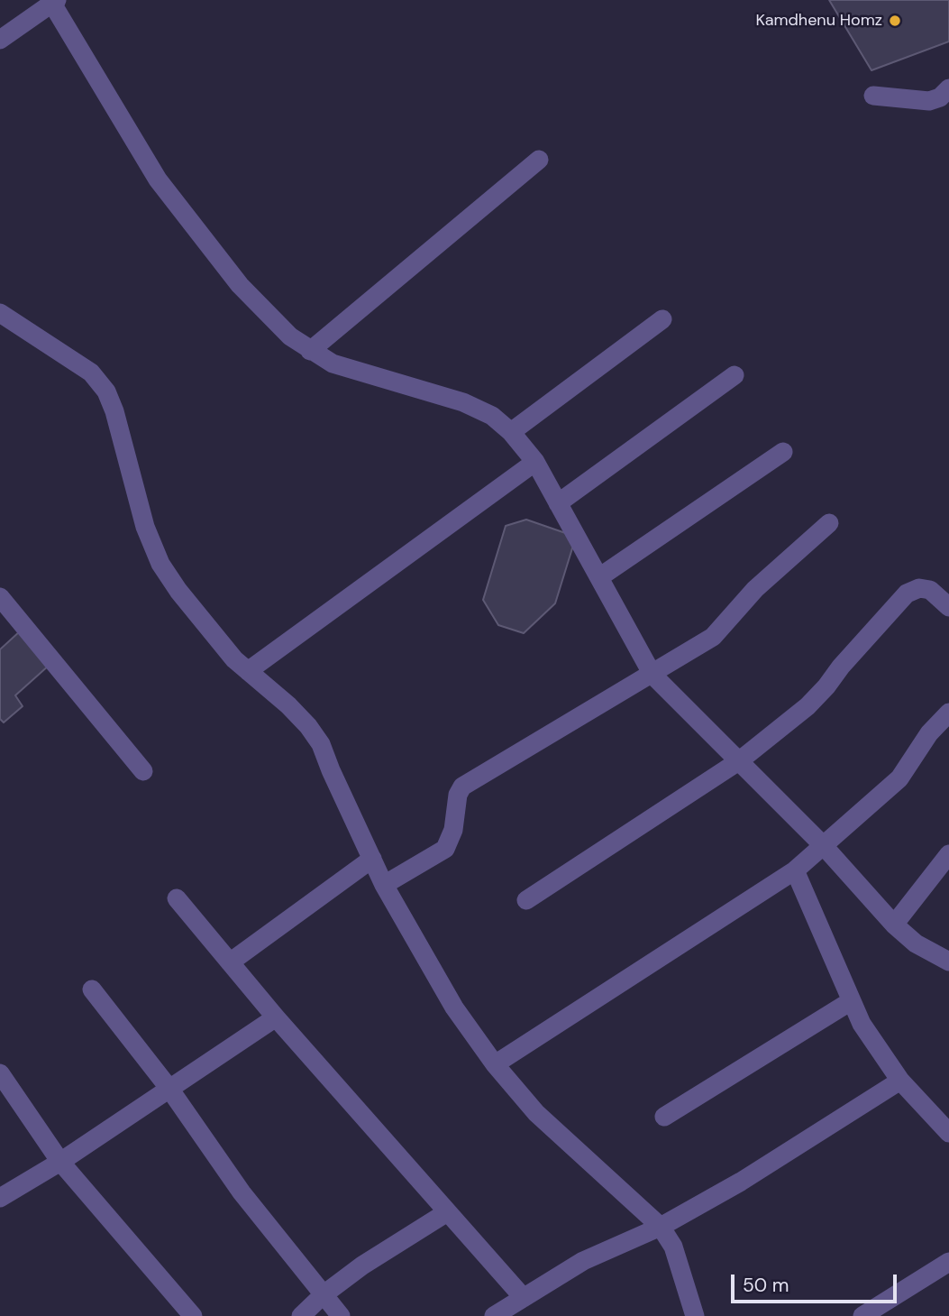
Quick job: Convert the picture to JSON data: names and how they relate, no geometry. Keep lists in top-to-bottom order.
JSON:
{
  "places": ["Kamdhenu Homz"],
  "scale_bar": "50 m"
}
